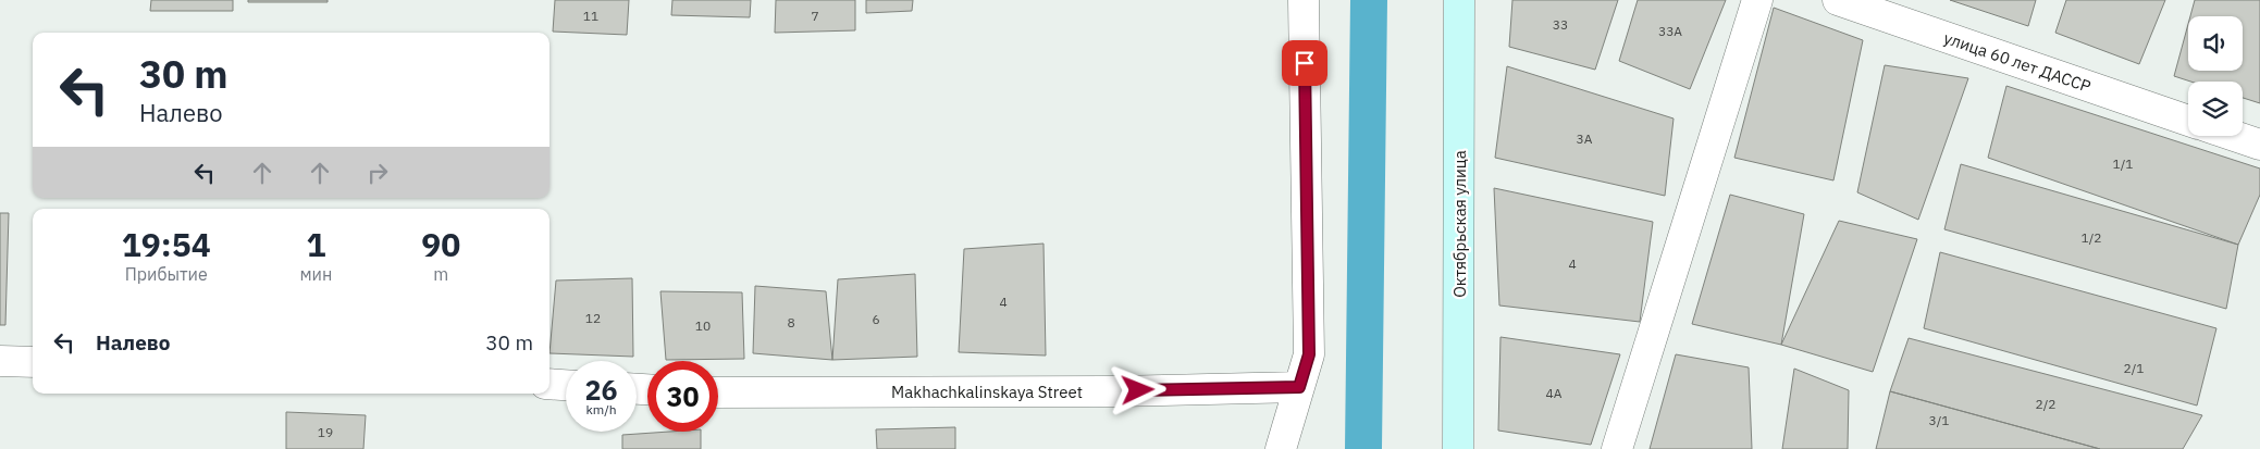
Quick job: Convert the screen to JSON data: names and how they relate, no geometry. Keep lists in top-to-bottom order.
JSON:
{
  "streets": {
    "street": ["улица 60 лет ДАССР", "Октябрьская улица", "Makhachkalinskaya Street"]
  },
  "house_numbers": [
    "11",
    "7",
    "33",
    "33А",
    "3А",
    "1/1",
    "1/2",
    "4",
    "4",
    "12",
    "6",
    "8",
    "10",
    "2/1",
    "4А",
    "2/2",
    "3/1",
    "19"
  ],
  "page": {
    "turn": ["30 m", "Налево"],
    "eta": [
      "19:54",
      "Прибытие",
      "1",
      "мин",
      "90",
      "m"
    ],
    "list": [
      {
        "name": "Налево",
        "value": "30 m"
      }
    ],
    "speed": "26 km/h",
    "limit": "30"
  }
}
